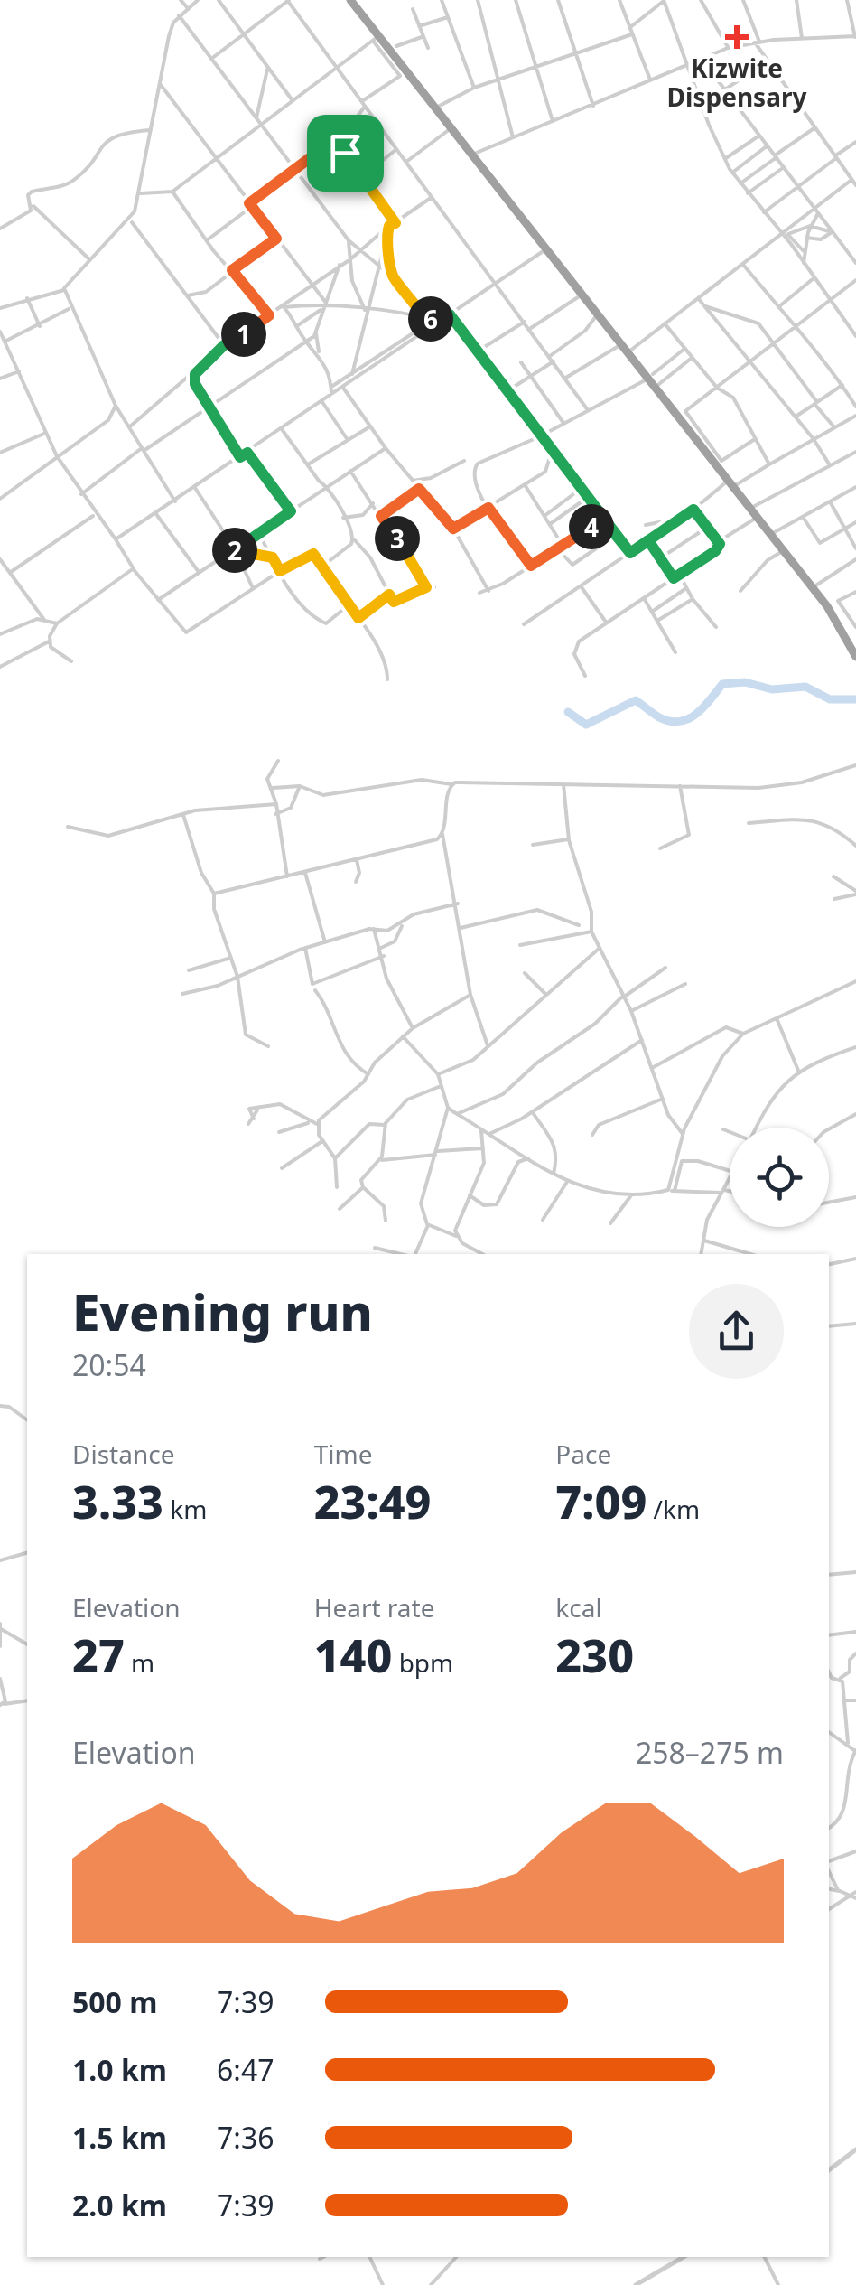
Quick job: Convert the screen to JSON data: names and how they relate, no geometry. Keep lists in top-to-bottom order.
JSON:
{
  "places": {
    "health": ["Kizwite Dispensary"]
  },
  "page": {
    "pins": [
      "6",
      "1",
      "4",
      "3",
      "2"
    ],
    "heading": ["Evening run", "20:54"],
    "stats": [
      ["Distance", "3.33 km"],
      ["Time", "23:49"],
      ["Pace", "7:09 /km"],
      ["Elevation", "27 m"],
      ["Heart rate", "140 bpm"],
      ["kcal", "230"]
    ],
    "chart": ["Elevation", "258–275 m"],
    "list": [
      {
        "name": "500 m",
        "note": "7:39"
      },
      {
        "name": "1.0 km",
        "note": "6:47"
      },
      {
        "name": "1.5 km",
        "note": "7:36"
      },
      {
        "name": "2.0 km",
        "note": "7:39"
      }
    ]
  }
}
